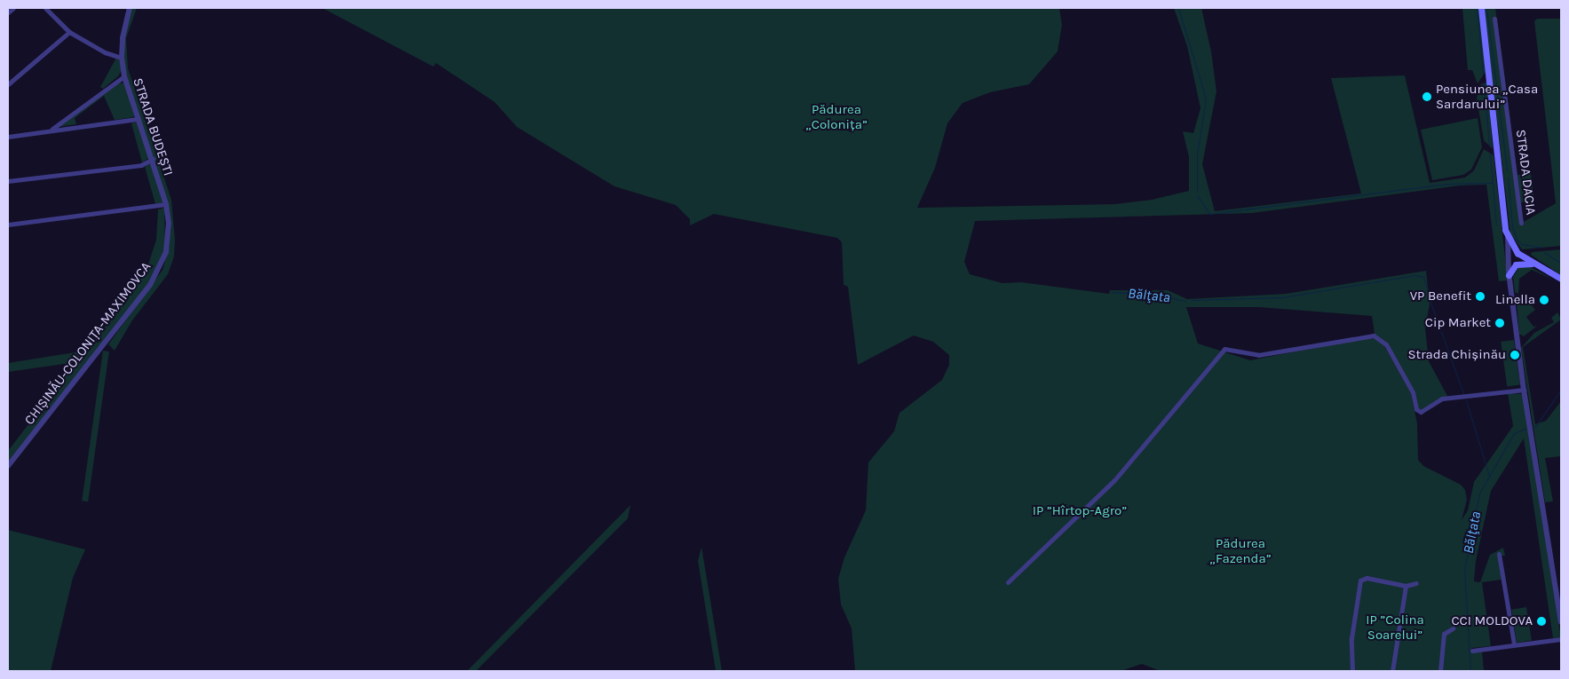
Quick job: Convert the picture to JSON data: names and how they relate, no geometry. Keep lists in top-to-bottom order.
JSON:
{
  "streets": {
    "street": ["STRADA BUDEȘTI", "STRADA DACIA", "CHIȘINĂU-COLONIȚA-MAXIMOVCA"]
  },
  "crossings": [
    ["STRADA BUDEȘTI", "CHIȘINĂU-COLONIȚA-MAXIMOVCA"]
  ],
  "water": ["Bălţata"],
  "parks": [
    "Pădurea „Colonița”",
    "IP ”Hîrtop-Agro”",
    "Pădurea „Fazenda”",
    "IP ”Colina Soarelui”"
  ],
  "places": [
    "Pensiunea „Casa Sardarului”",
    "VP Benefit",
    "Linella",
    "Cip Market",
    "Strada Chișinău",
    "CCI MOLDOVA"
  ]
}
